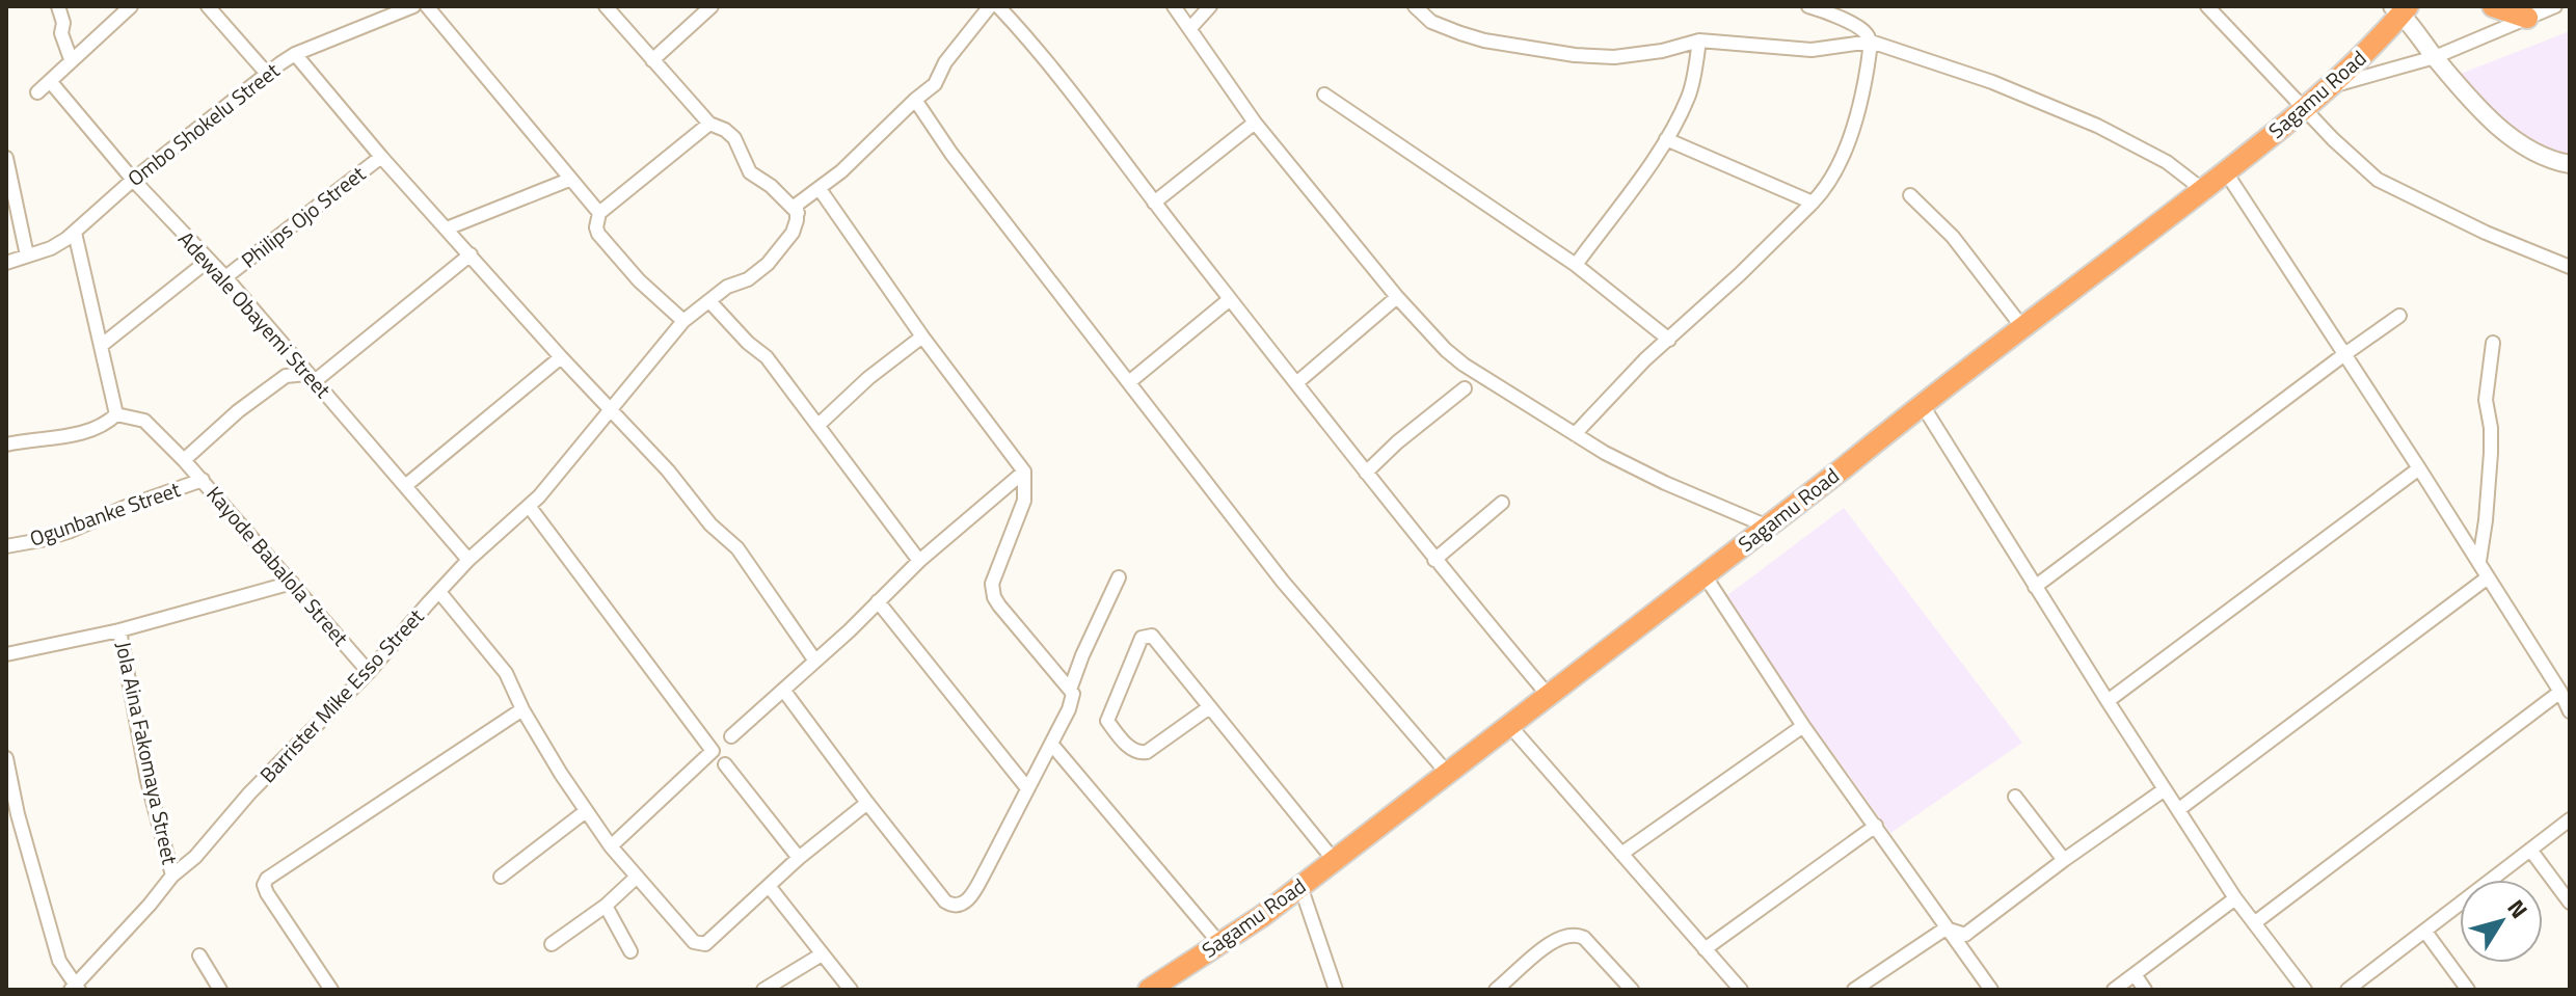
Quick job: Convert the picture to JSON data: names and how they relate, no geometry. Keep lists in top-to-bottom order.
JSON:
{
  "streets": {
    "highway": ["Sagamu Road"],
    "street": [
      "Ombo Shokelu Street",
      "Philips Ojo Street",
      "Adewale Obayemi Street",
      "Ogunbanke Street",
      "Kayode Babalola Street",
      "Barrister Mike Esso Street",
      "Jola Aina Fakomaya Street"
    ]
  },
  "crossings": [
    ["Ombo Shokelu Street", "Adewale Obayemi Street"],
    ["Philips Ojo Street", "Adewale Obayemi Street"],
    ["Adewale Obayemi Street", "Barrister Mike Esso Street"],
    ["Ogunbanke Street", "Kayode Babalola Street"],
    ["Kayode Babalola Street", "Barrister Mike Esso Street"],
    ["Barrister Mike Esso Street", "Jola Aina Fakomaya Street"]
  ],
  "north": "top right"
}
